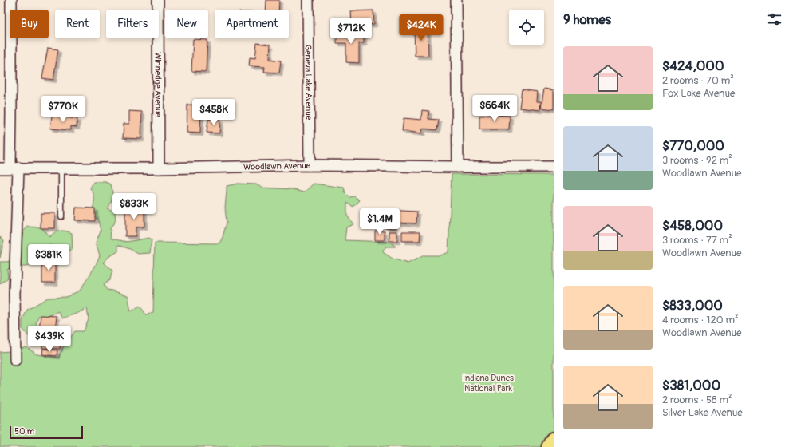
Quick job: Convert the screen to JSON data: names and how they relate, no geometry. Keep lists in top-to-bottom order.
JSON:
{
  "streets": {
    "street": ["Geneva Lake Avenue", "Winnedge Avenue", "Woodlawn Avenue"]
  },
  "crossings": [
    ["Geneva Lake Avenue", "Woodlawn Avenue"],
    ["Winnedge Avenue", "Woodlawn Avenue"]
  ],
  "parks": ["Indiana Dunes National Park"],
  "scale_bar": "50 m",
  "page": {
    "heading": "9 homes",
    "chip": [
      "Buy",
      "Rent",
      "Filters",
      "New",
      "Apartment"
    ],
    "price": [
      "$424K",
      "$712K",
      "$664K",
      "$770K",
      "$458K",
      "$833K",
      "$1.4M",
      "$381K",
      "$439K"
    ],
    "list": [
      {
        "name": "$424,000",
        "note": "2 rooms · 70 m² · Fox Lake Avenue"
      },
      {
        "name": "$770,000",
        "note": "3 rooms · 92 m² · Woodlawn Avenue"
      },
      {
        "name": "$458,000",
        "note": "3 rooms · 77 m² · Woodlawn Avenue"
      },
      {
        "name": "$833,000",
        "note": "4 rooms · 120 m² · Woodlawn Avenue"
      },
      {
        "name": "$381,000",
        "note": "2 rooms · 58 m² · Silver Lake Avenue"
      }
    ],
    "scale": "50 m"
  }
}
